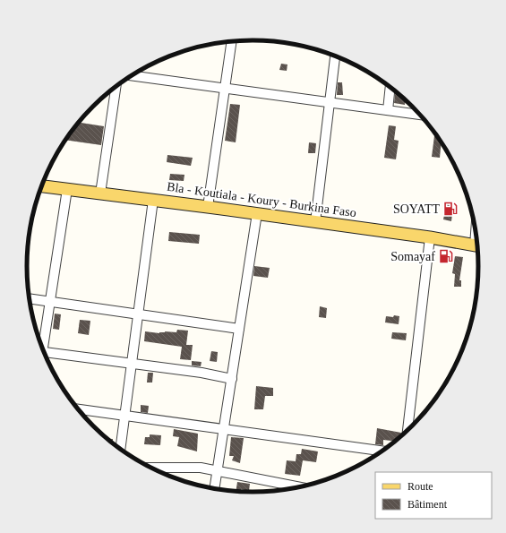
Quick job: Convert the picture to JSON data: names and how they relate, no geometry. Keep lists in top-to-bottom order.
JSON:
{
  "streets": {
    "main road": ["Bla - Koutiala - Koury - Burkina Faso"]
  },
  "places": {
    "fuel station": ["SOYATT", "Somayaf"]
  },
  "legend": ["Route", "Bâtiment"]
}
